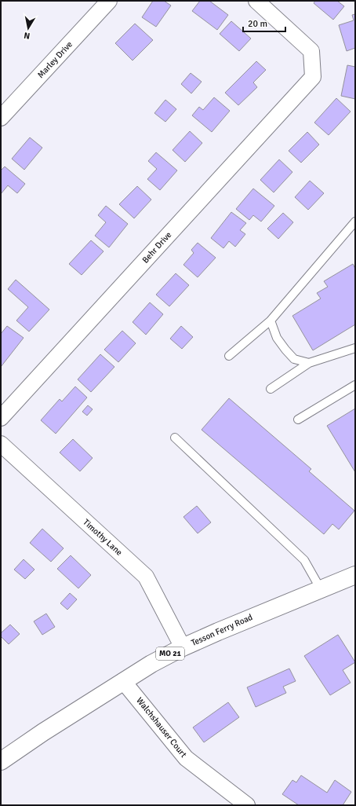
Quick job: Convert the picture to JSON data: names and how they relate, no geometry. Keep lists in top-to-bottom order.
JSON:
{
  "streets": {
    "main road": ["Tesson Ferry Road", "MO 21"],
    "street": [
      "Marley Drive",
      "Behr Drive",
      "Timothy Lane",
      "Walchshauser Court"
    ]
  },
  "crossings": [
    ["Timothy Lane", "Tesson Ferry Road"],
    ["Tesson Ferry Road", "Walchshauser Court"]
  ],
  "scale_bar": "20 m",
  "north": "bottom"
}
